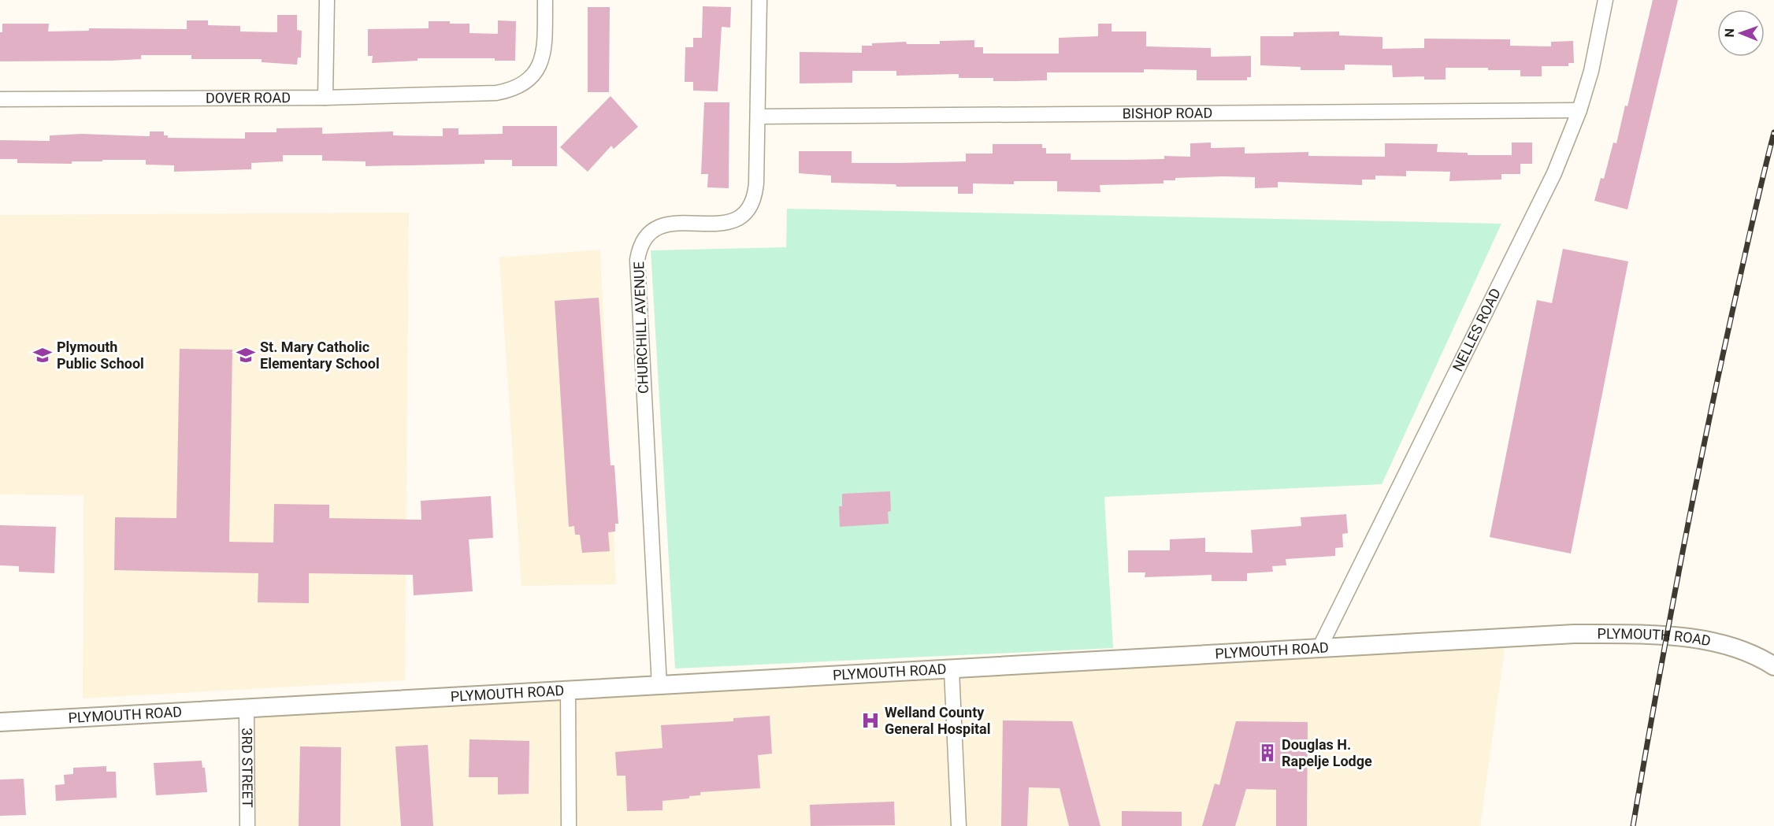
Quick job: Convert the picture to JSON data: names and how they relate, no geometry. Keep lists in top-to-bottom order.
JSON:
{
  "streets": {
    "street": [
      "DOVER ROAD",
      "BISHOP ROAD",
      "CHURCHILL AVENUE",
      "NELLES ROAD",
      "PLYMOUTH ROAD",
      "3RD STREET"
    ]
  },
  "crossings": [
    ["BISHOP ROAD", "CHURCHILL AVENUE"],
    ["BISHOP ROAD", "NELLES ROAD"],
    ["CHURCHILL AVENUE", "PLYMOUTH ROAD"],
    ["NELLES ROAD", "PLYMOUTH ROAD"],
    ["PLYMOUTH ROAD", "3RD STREET"]
  ],
  "places": {
    "school or university": ["Plymouth Public School", "St. Mary Catholic Elementary School"],
    "hospital": ["Welland County General Hospital"],
    "building": ["Douglas H. Rapelje Lodge"]
  },
  "north": "left"
}
